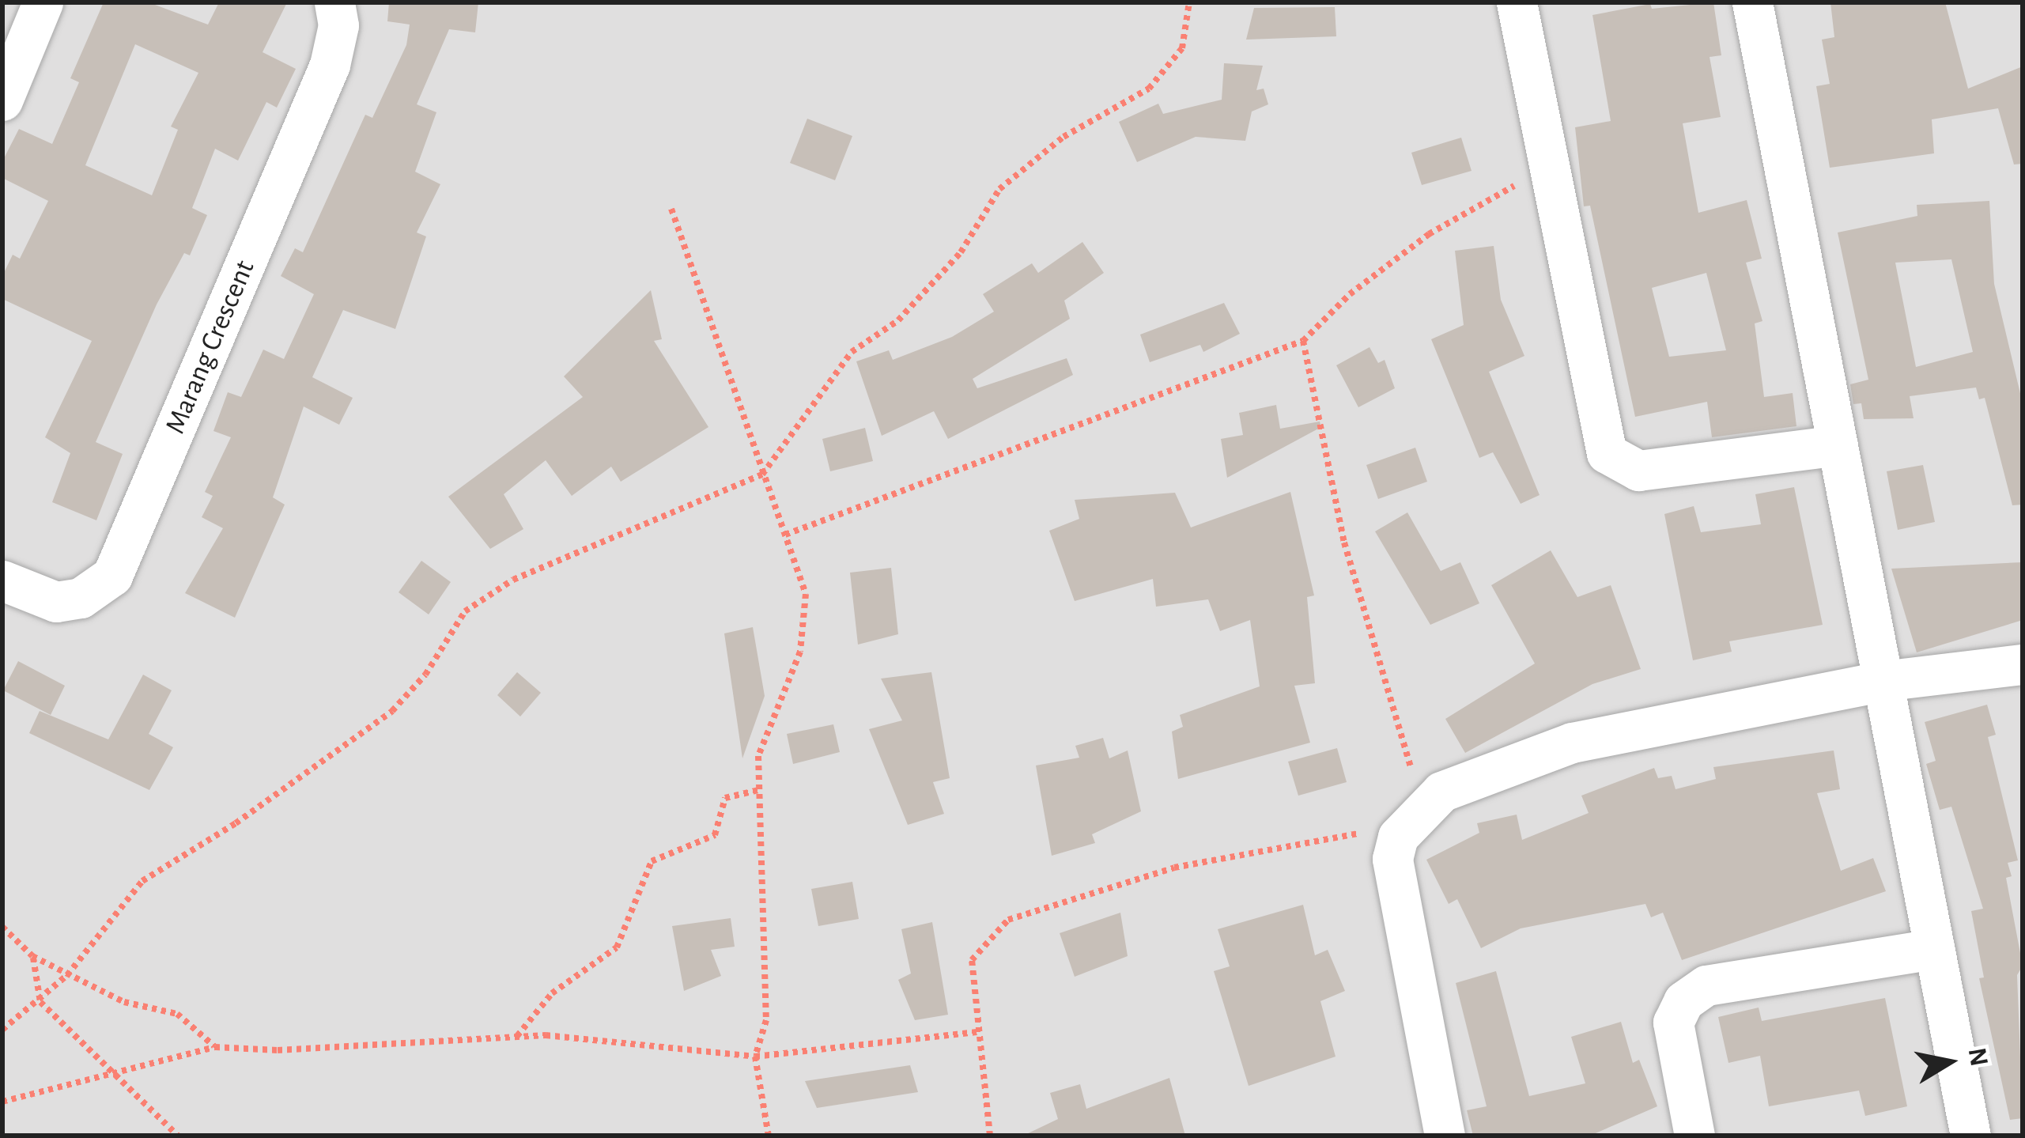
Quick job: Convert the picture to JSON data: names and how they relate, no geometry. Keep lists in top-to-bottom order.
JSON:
{
  "streets": {
    "street": ["Marang Crescent"]
  },
  "north": "right"
}
